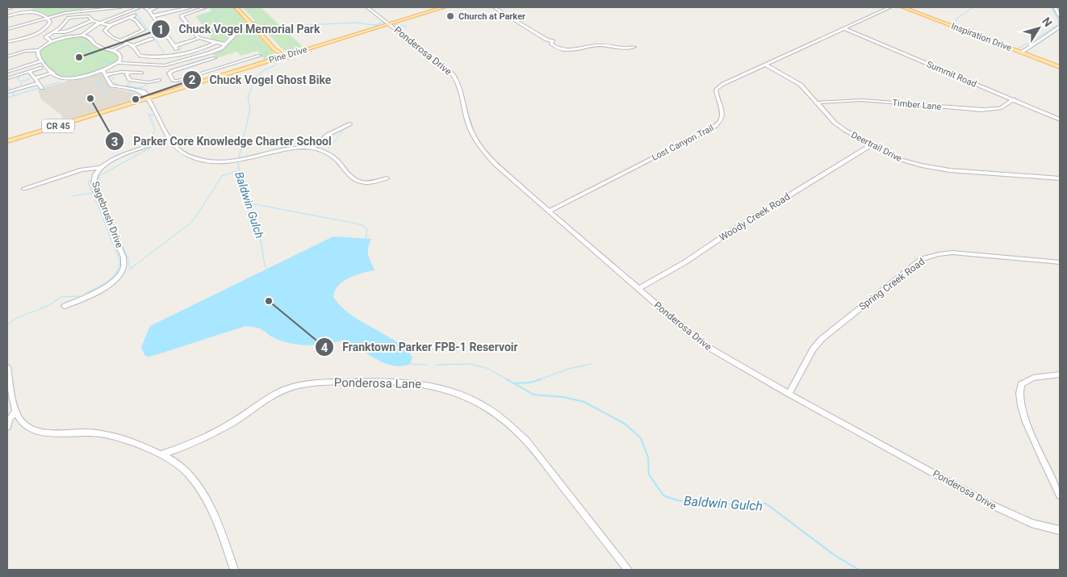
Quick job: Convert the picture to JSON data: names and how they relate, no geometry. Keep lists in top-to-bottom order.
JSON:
{
  "streets": {
    "main road": ["Inspiration Drive", "Pine Drive", "CR 45"],
    "street": [
      "Ponderosa Drive",
      "Summit Road",
      "Timber Lane",
      "Lost Canyon Trail",
      "Deertrail Drive",
      "Sagebrush Drive",
      "Woody Creek Road",
      "Spring Creek Road",
      "Ponderosa Lane"
    ]
  },
  "crossings": [
    ["Ponderosa Drive", "Pine Drive"],
    ["Ponderosa Drive", "Lost Canyon Trail"],
    ["Ponderosa Drive", "Woody Creek Road"],
    ["Ponderosa Drive", "Spring Creek Road"],
    ["Summit Road", "Timber Lane"],
    ["Summit Road", "Lost Canyon Trail"],
    ["Timber Lane", "Deertrail Drive"],
    ["Lost Canyon Trail", "Deertrail Drive"],
    ["Deertrail Drive", "Woody Creek Road"]
  ],
  "water": ["Baldwin Gulch"],
  "places": [
    "Church at Parker",
    "Chuck Vogel Memorial Park",
    "Parker Core Knowledge Charter School",
    "Chuck Vogel Ghost Bike",
    "Franktown Parker FPB-1 Reservoir"
  ],
  "north": "top right"
}
